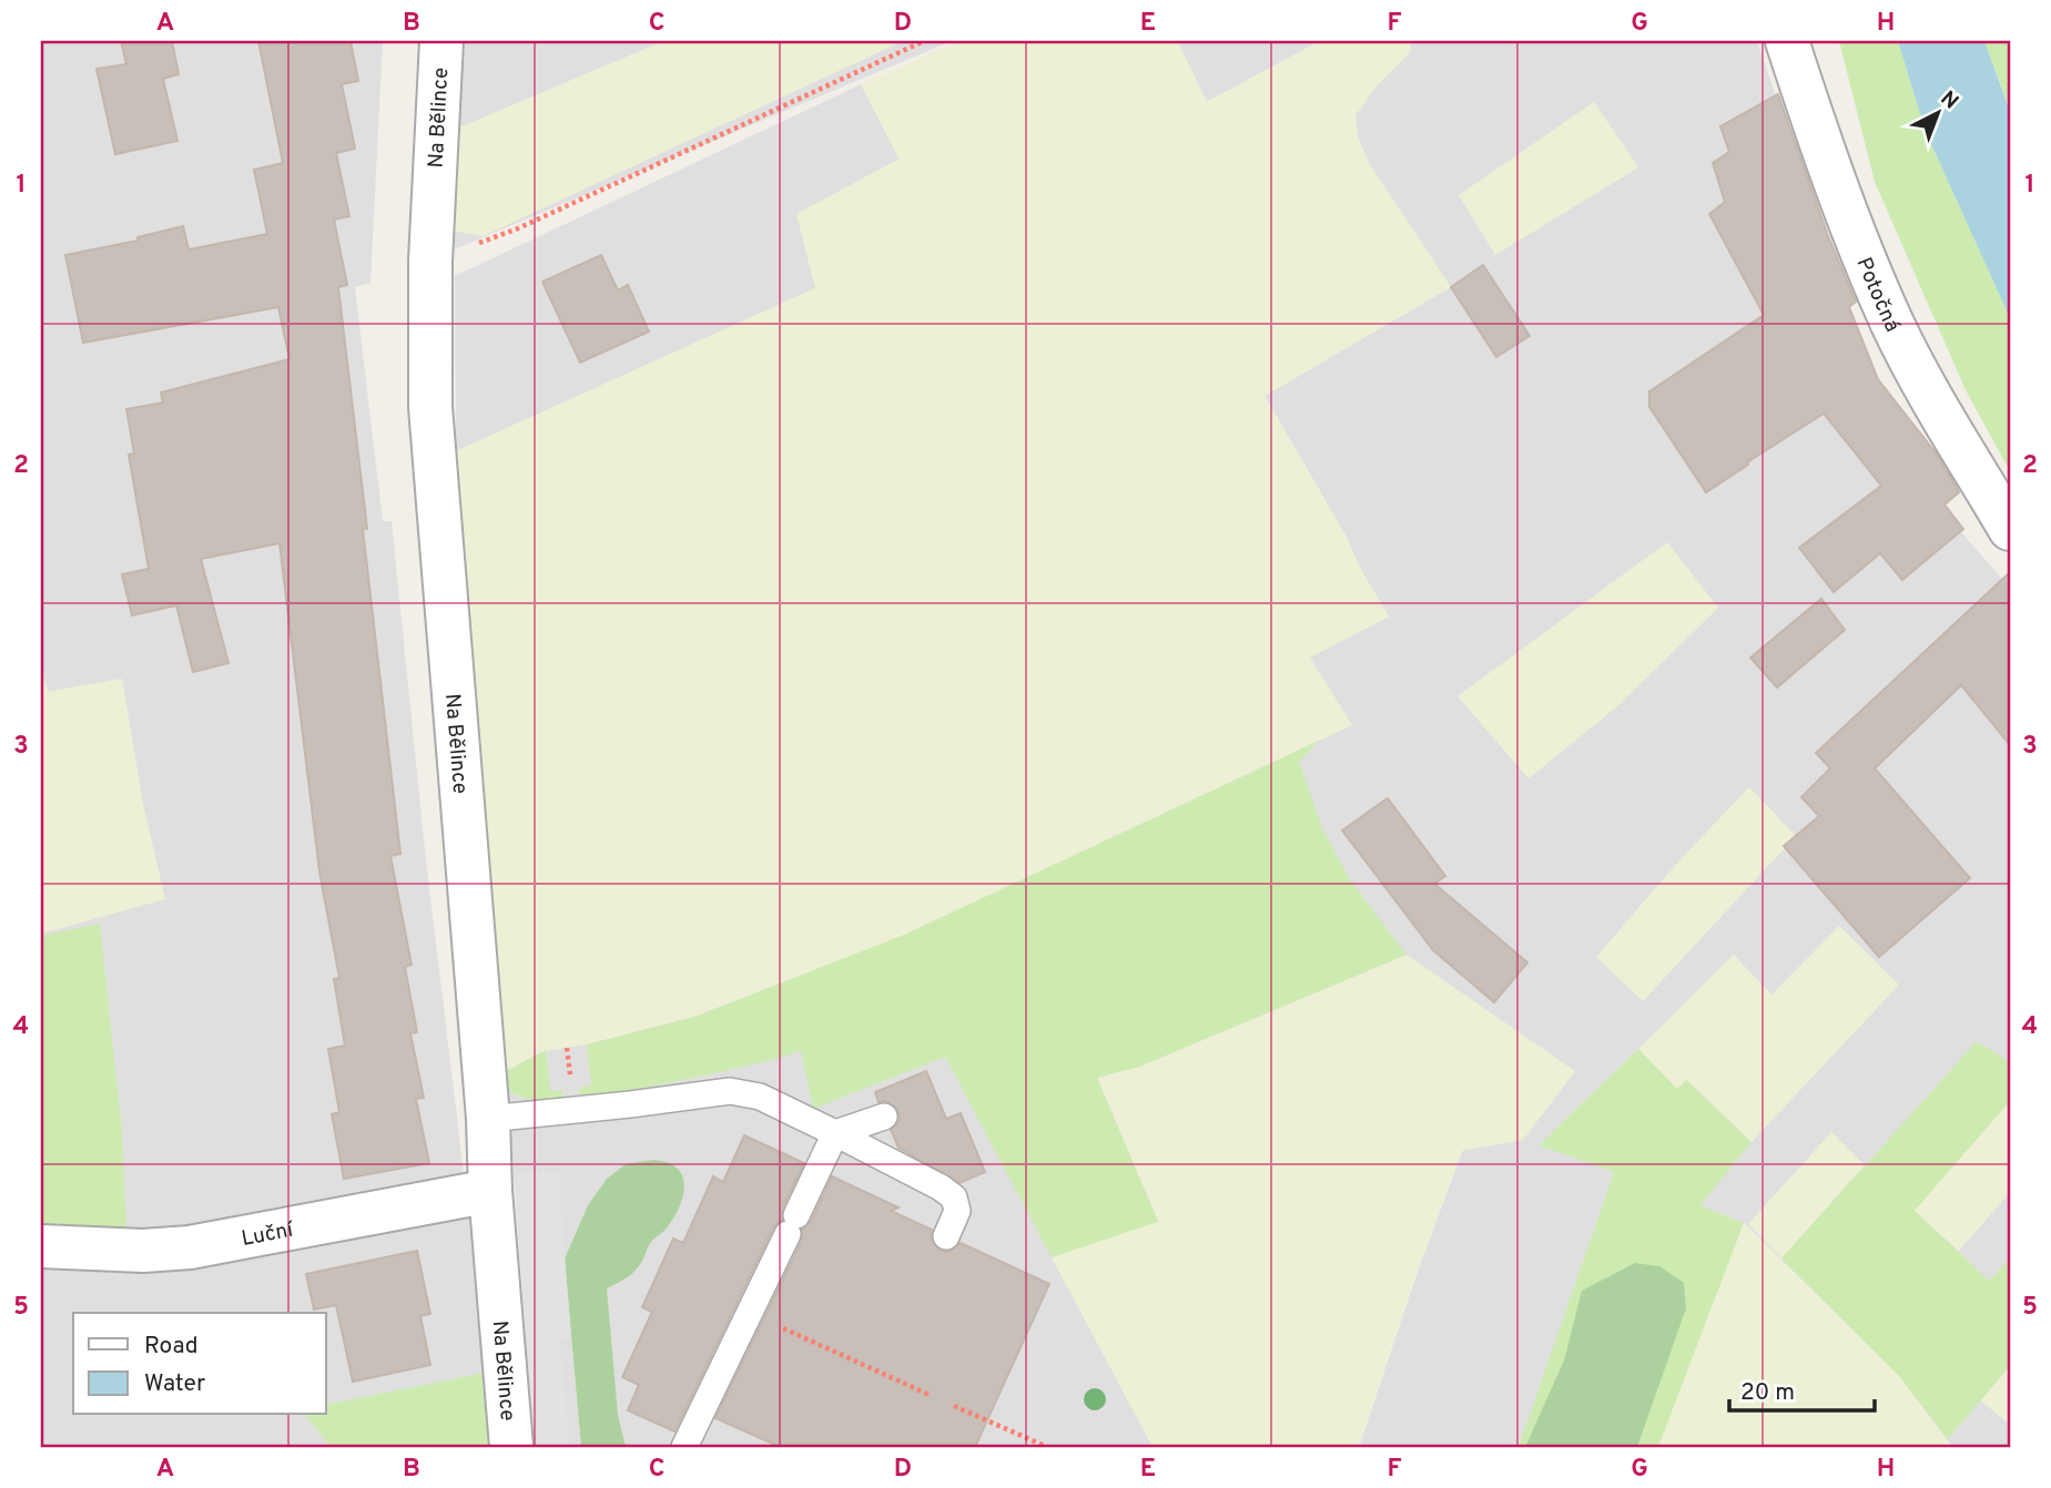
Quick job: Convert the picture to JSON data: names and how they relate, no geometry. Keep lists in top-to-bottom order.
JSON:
{
  "streets": {
    "street": ["Na Bělince", "Potočná", "Luční"]
  },
  "crossings": [
    ["Na Bělince", "Luční"]
  ],
  "legend": ["Road", "Water"],
  "scale_bar": "20 m",
  "north": "top right",
  "grid": {
    "columns": [
      "A",
      "B",
      "C",
      "D",
      "E",
      "F",
      "G",
      "H"
    ],
    "rows": [
      "1",
      "2",
      "3",
      "4",
      "5"
    ]
  }
}
